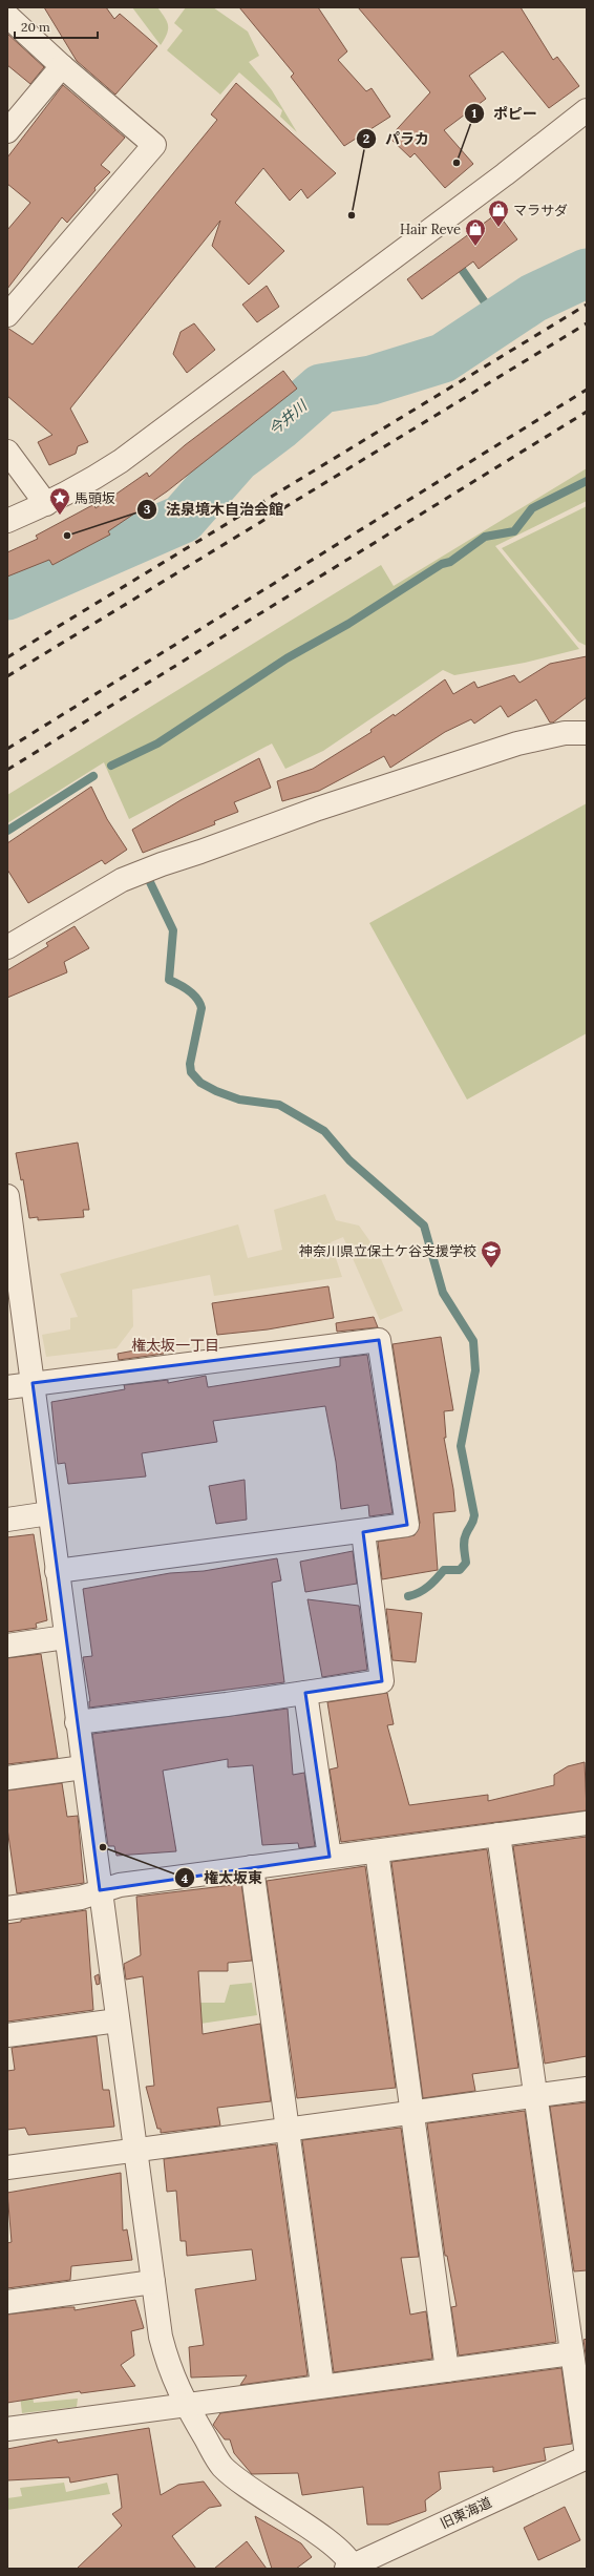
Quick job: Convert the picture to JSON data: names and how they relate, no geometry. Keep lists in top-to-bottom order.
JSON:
{
  "streets": {
    "street": ["旧東海道"]
  },
  "districts": ["権太坂一丁目"],
  "water": ["今井川"],
  "places": {
    "other": [
      "ポピー",
      "パラカ",
      "法泉境木自治会館",
      "権太坂東"
    ],
    "shop": ["マラサダ", "Hair Reve"],
    "place": ["馬頭坂"],
    "school or university": ["神奈川県立保土ケ谷支援学校"]
  },
  "scale_bar": "20 m"
}
